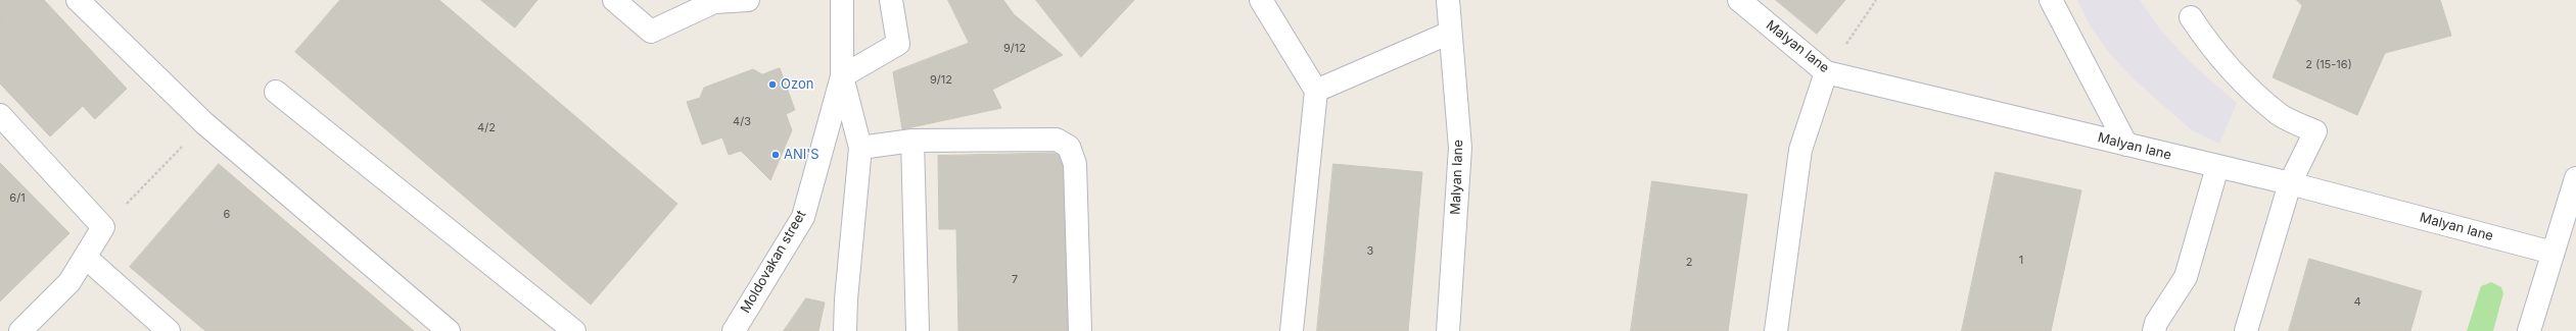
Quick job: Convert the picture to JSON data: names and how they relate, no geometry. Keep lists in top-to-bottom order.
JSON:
{
  "streets": {
    "street": ["Malyan lane", "Moldovakan street"]
  },
  "places": ["Ozon", "ANI'S"],
  "house_numbers": [
    "9/12",
    "2 (15-16)",
    "9/12",
    "4/3",
    "4/2",
    "6/1",
    "6",
    "3",
    "1",
    "2",
    "7",
    "4"
  ]
}
